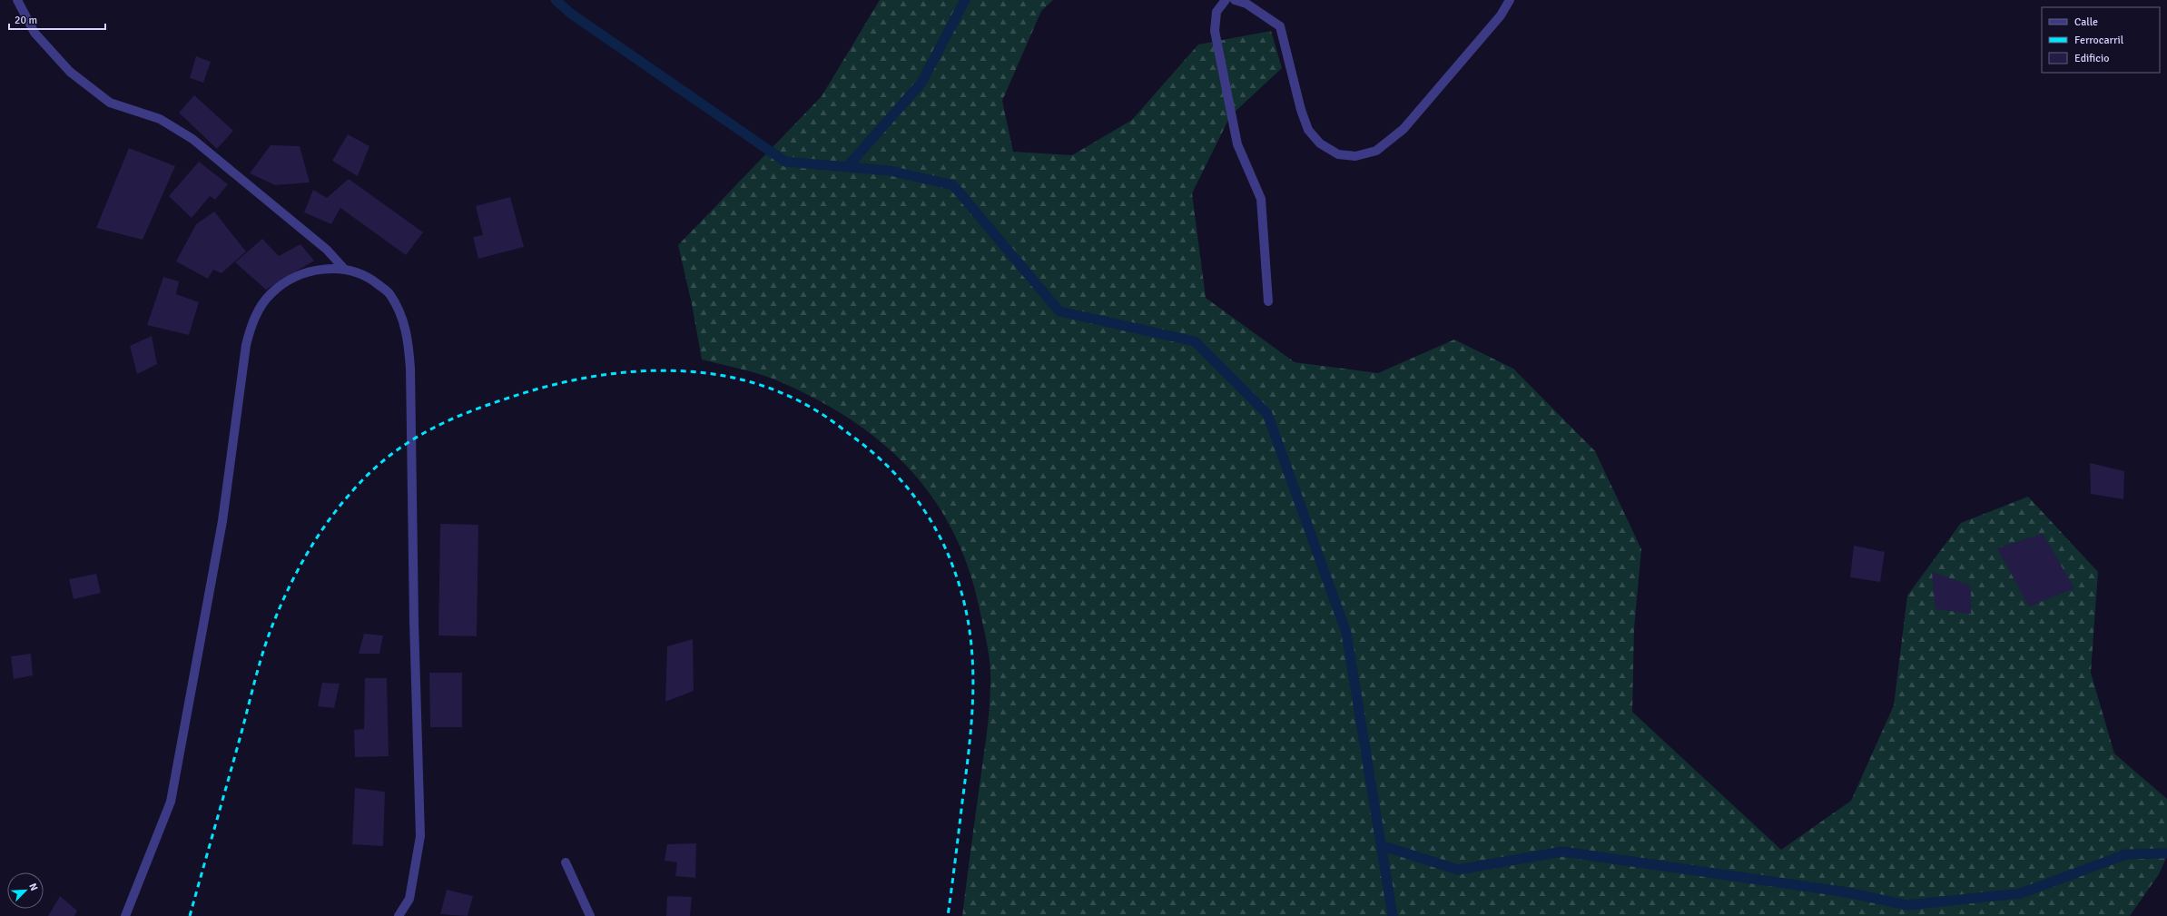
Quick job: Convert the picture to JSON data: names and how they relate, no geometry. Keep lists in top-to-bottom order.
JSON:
{
  "legend": ["Calle", "Ferrocarril", "Edificio"],
  "scale_bar": "20 m",
  "north": "top right"
}
